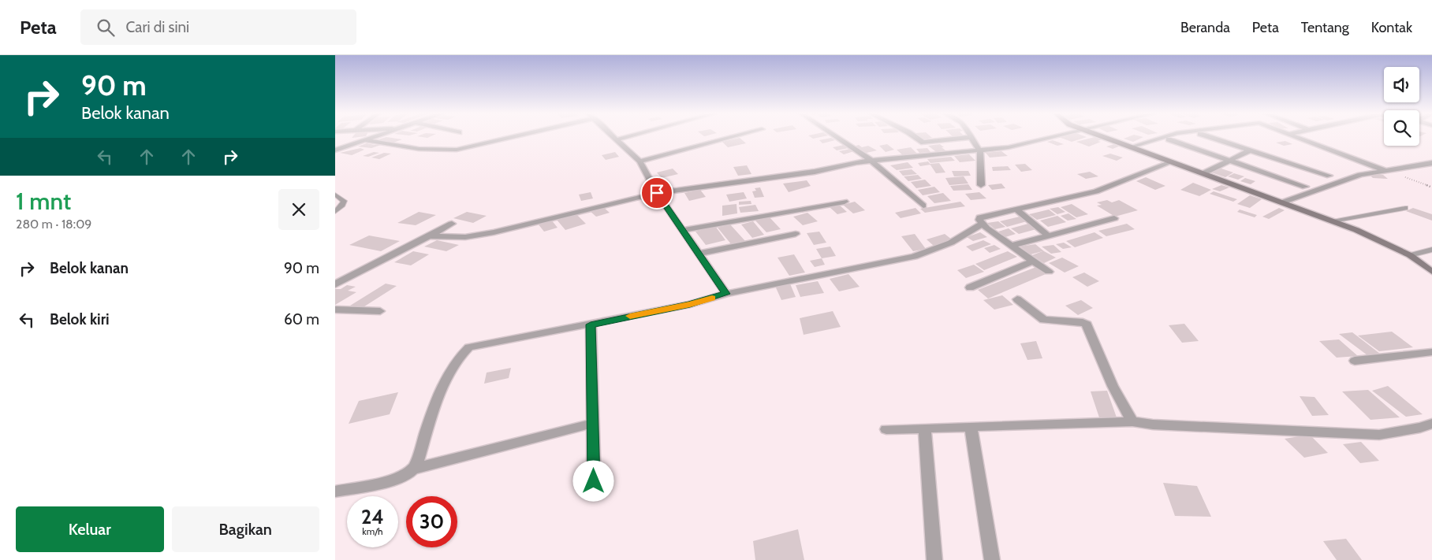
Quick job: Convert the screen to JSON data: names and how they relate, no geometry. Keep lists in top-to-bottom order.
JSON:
{
  "page": {
    "header": "Peta",
    "search": "Cari di sini",
    "nav": [
      "Beranda",
      "Peta",
      "Tentang",
      "Kontak"
    ],
    "turn": ["90 m", "Belok kanan"],
    "heading": ["1 mnt", "280 m · 18:09"],
    "list": [
      {
        "name": "Belok kanan",
        "value": "90 m"
      },
      {
        "name": "Belok kiri",
        "value": "60 m"
      }
    ],
    "speed": "24 km/h",
    "limit": "30",
    "buttons": ["Keluar", "Bagikan"]
  }
}
